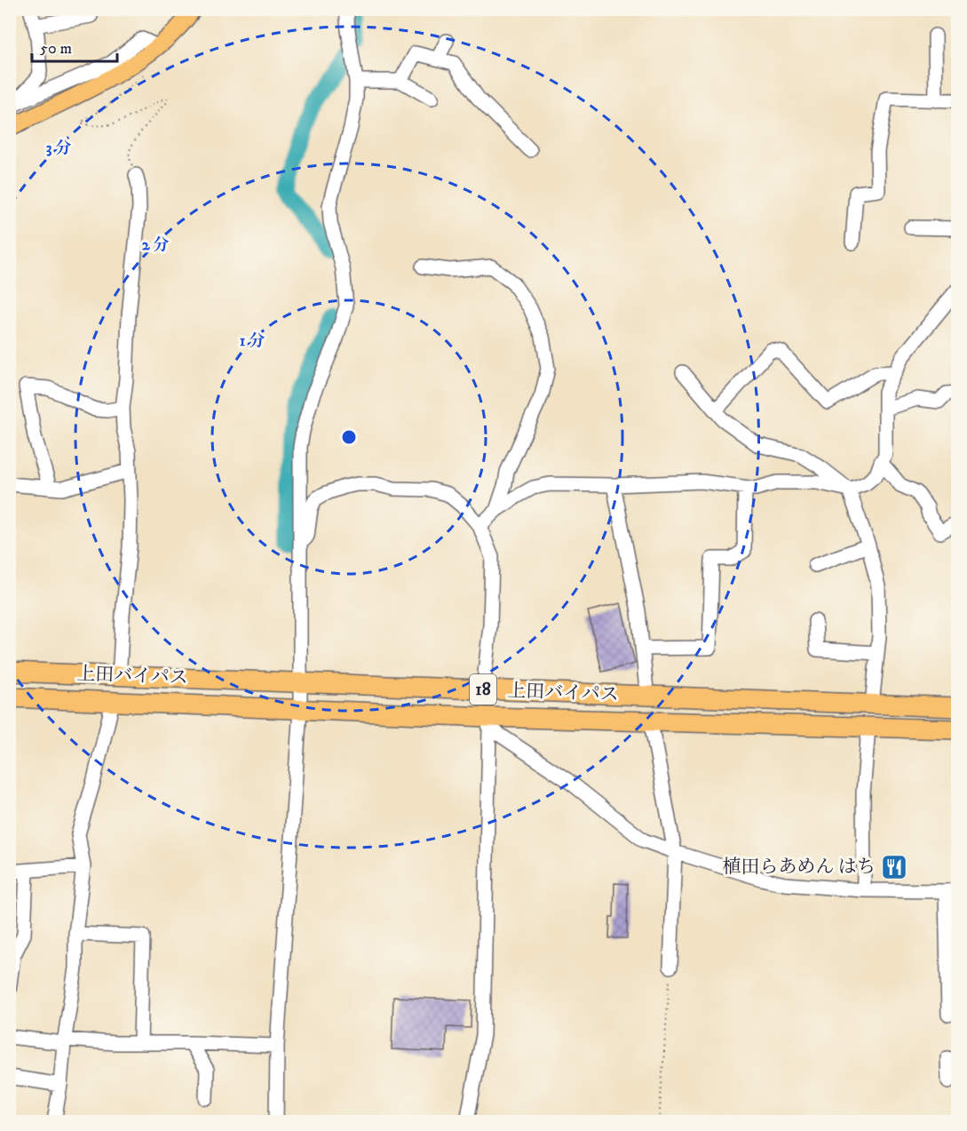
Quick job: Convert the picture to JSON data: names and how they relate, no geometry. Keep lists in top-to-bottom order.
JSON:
{
  "streets": {
    "highway": ["上田バイパス", "18"]
  },
  "places": {
    "restaurant": ["植田らあめん はち"]
  },
  "scale_bar": "50 m",
  "rings": ["3 分", "2 分", "1 分"]
}
